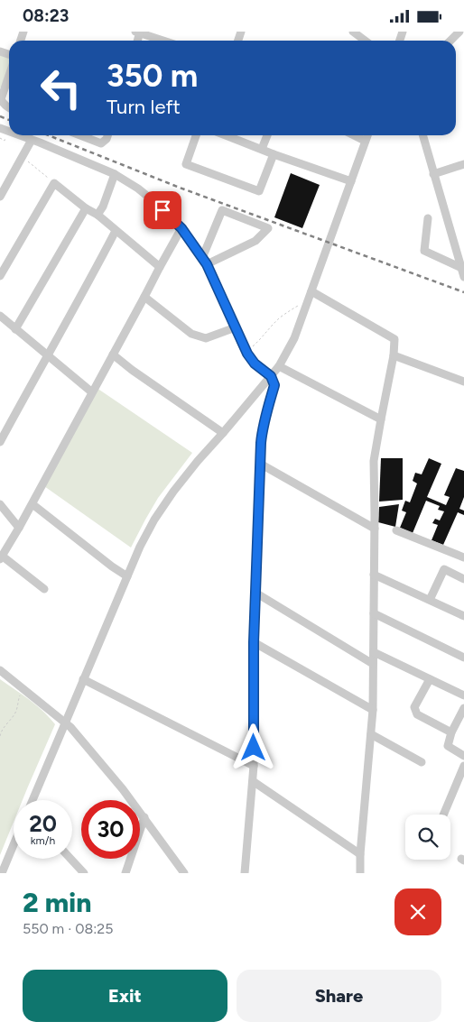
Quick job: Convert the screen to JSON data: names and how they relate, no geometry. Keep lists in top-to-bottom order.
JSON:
{
  "page": {
    "status": "08:23",
    "turn": ["350 m", "Turn left"],
    "speed": "20 km/h",
    "limit": "30",
    "heading": ["2 min", "550 m · 08:25"],
    "buttons": ["Exit", "Share"]
  }
}
